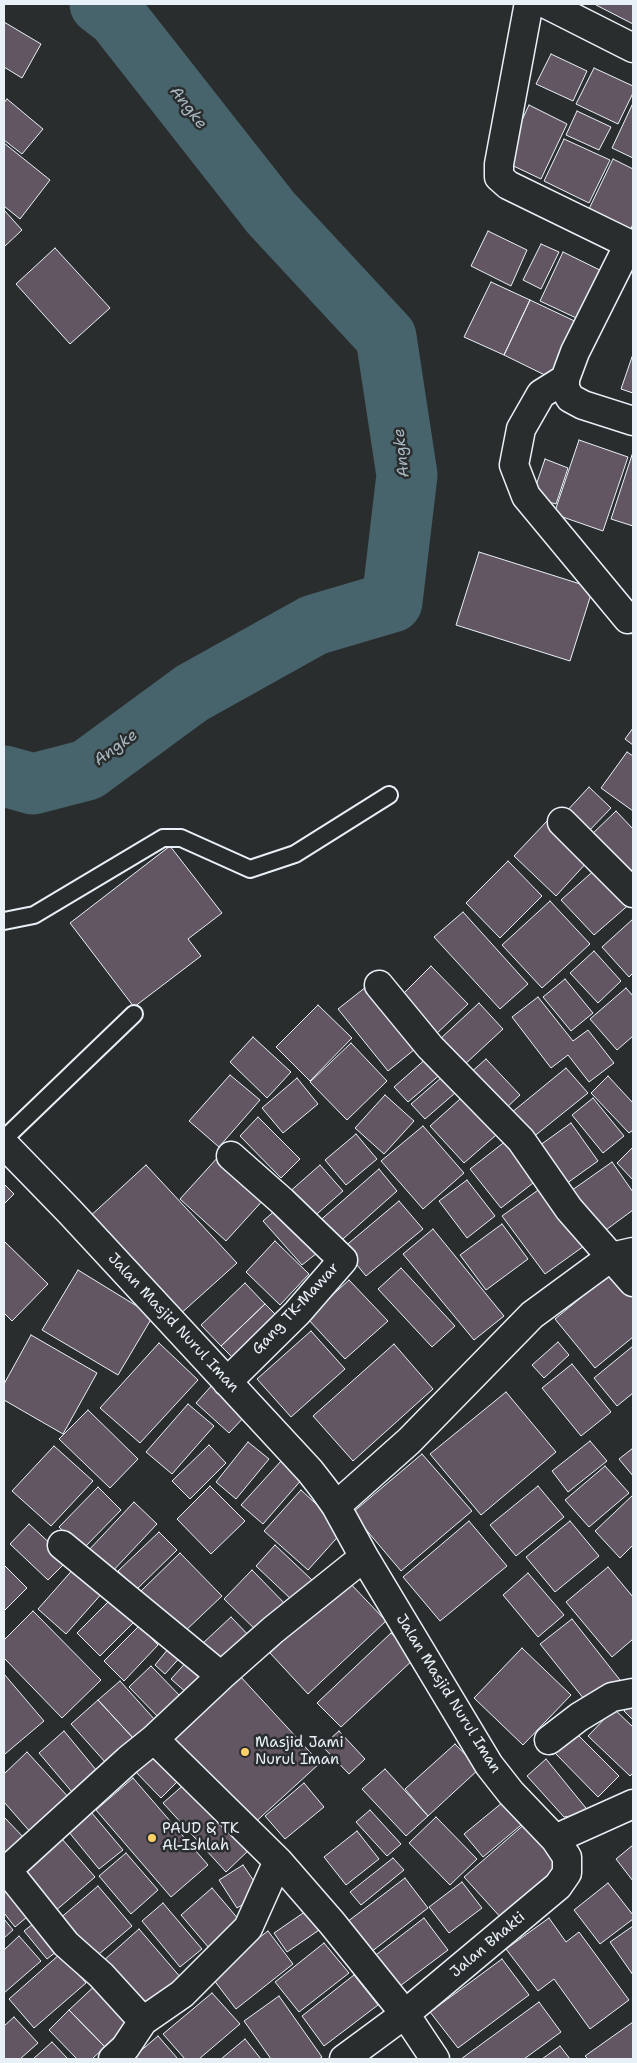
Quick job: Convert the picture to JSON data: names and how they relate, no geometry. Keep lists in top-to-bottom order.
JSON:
{
  "streets": {
    "street": ["Gang TK-Mawar", "Jalan Masjid Nurul Iman", "Jalan Bhakti"]
  },
  "crossings": [
    ["Gang TK-Mawar", "Jalan Masjid Nurul Iman"],
    ["Jalan Masjid Nurul Iman", "Jalan Bhakti"]
  ],
  "water": ["Angke"],
  "places": ["Masjid Jami Nurul Iman", "PAUD & TK Al-Ishlah"]
}
